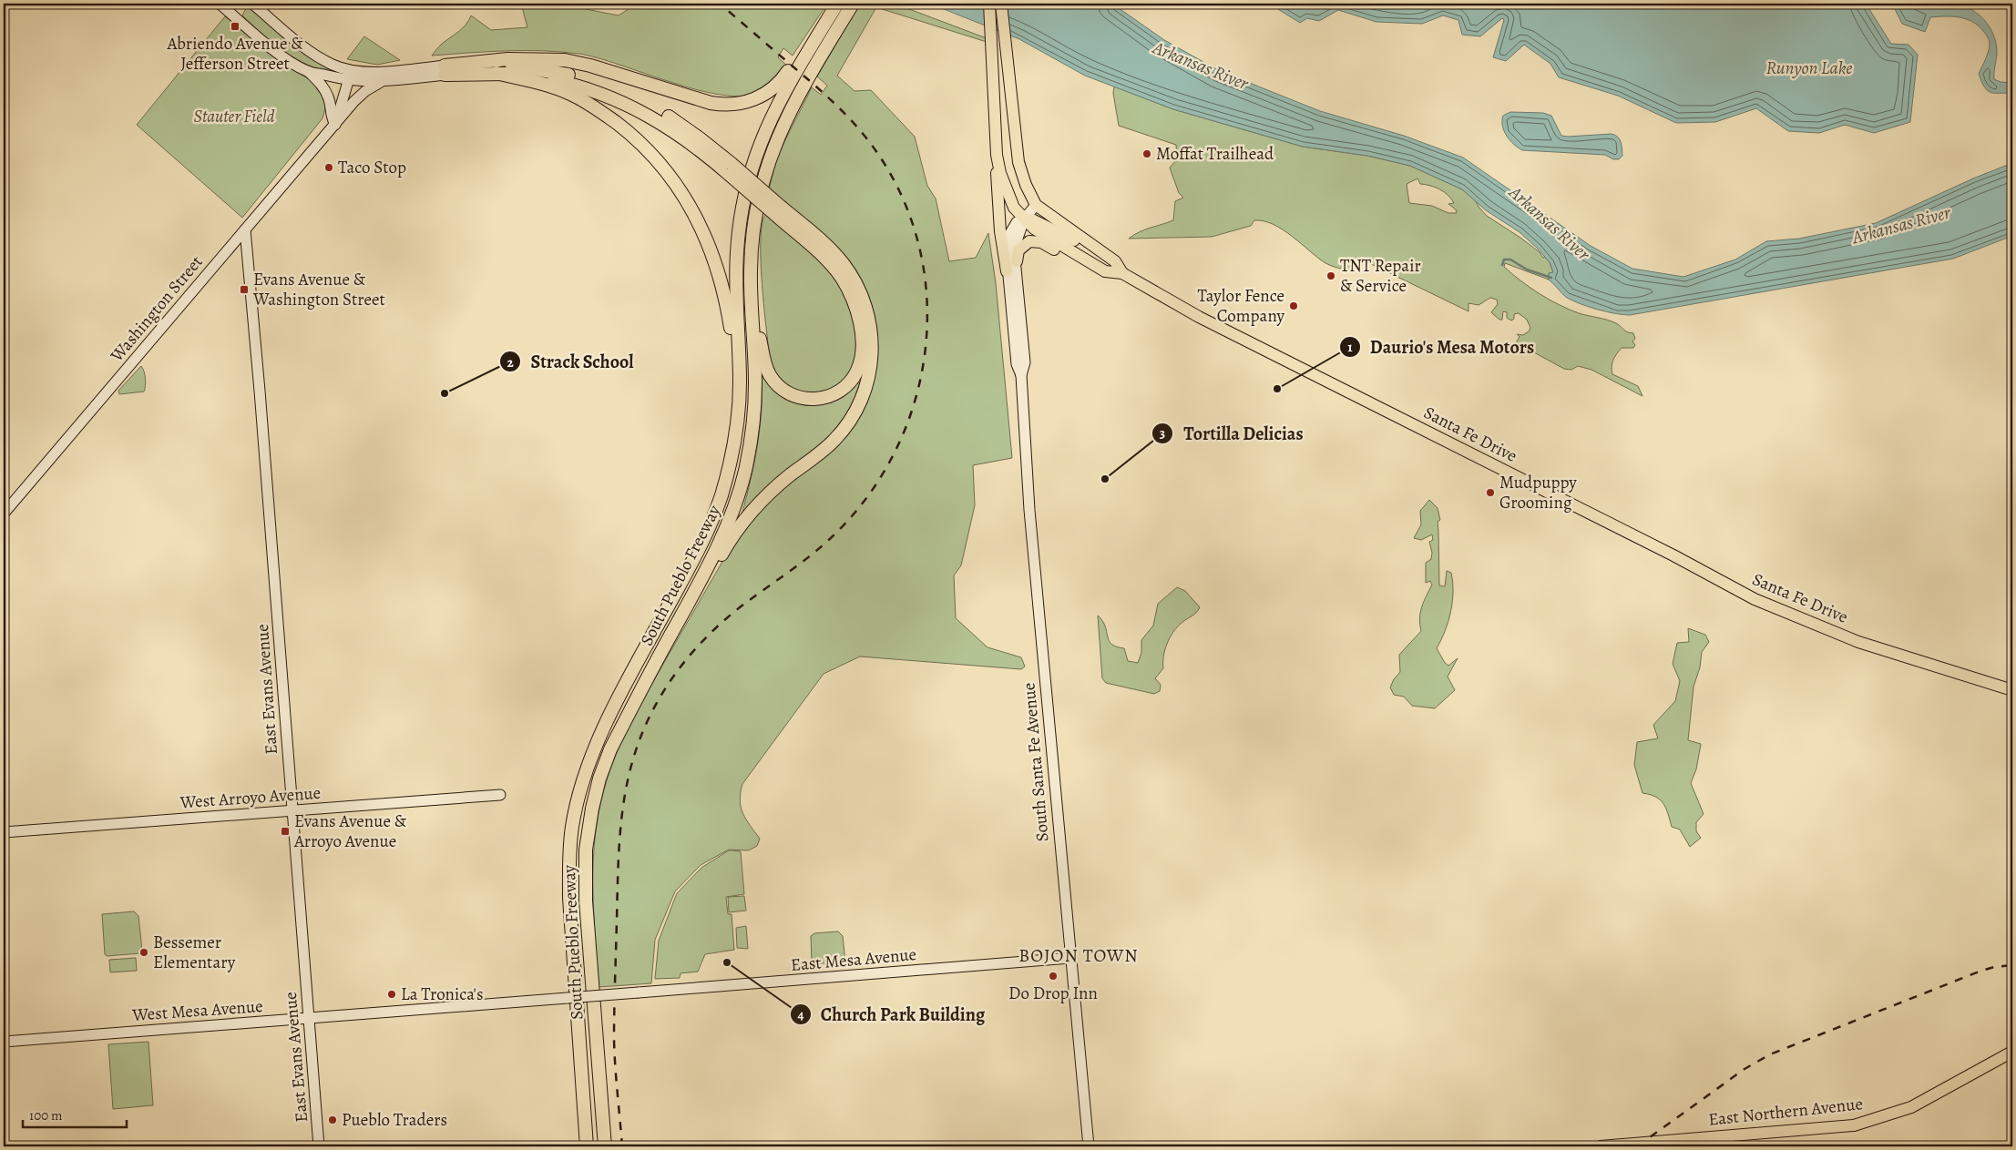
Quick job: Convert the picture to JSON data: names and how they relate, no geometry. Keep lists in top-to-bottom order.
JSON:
{
  "streets": {
    "highway": ["South Pueblo Freeway"],
    "main road": ["Santa Fe Drive", "East Northern Avenue"],
    "street": [
      "Washington Street",
      "East Evans Avenue",
      "South Santa Fe Avenue",
      "West Arroyo Avenue",
      "East Mesa Avenue",
      "West Mesa Avenue"
    ]
  },
  "crossings": [
    ["Washington Street", "East Evans Avenue"],
    ["Santa Fe Drive", "South Santa Fe Avenue"],
    ["East Evans Avenue", "West Arroyo Avenue"],
    ["East Evans Avenue", "West Mesa Avenue"],
    ["South Santa Fe Avenue", "East Mesa Avenue"],
    ["East Mesa Avenue", "West Mesa Avenue"]
  ],
  "districts": ["BOJON TOWN"],
  "water": ["Arkansas River", "Runyon Lake"],
  "parks": ["Stauter Field"],
  "places": {
    "transit": ["Abriendo Avenue & Jefferson Street", "Evans Avenue & Washington Street", "Evans Avenue & Arroyo Avenue"],
    "other": [
      "Moffat Trailhead",
      "Taco Stop",
      "TNT Repair & Service",
      "Taylor Fence Company",
      "Daurio's Mesa Motors",
      "Strack School",
      "Tortilla Delicias",
      "Mudpuppy Grooming",
      "Bessemer Elementary",
      "Church Park Building",
      "Do Drop Inn",
      "La Tronica's",
      "Pueblo Traders"
    ]
  },
  "scale_bar": "100 m"
}
